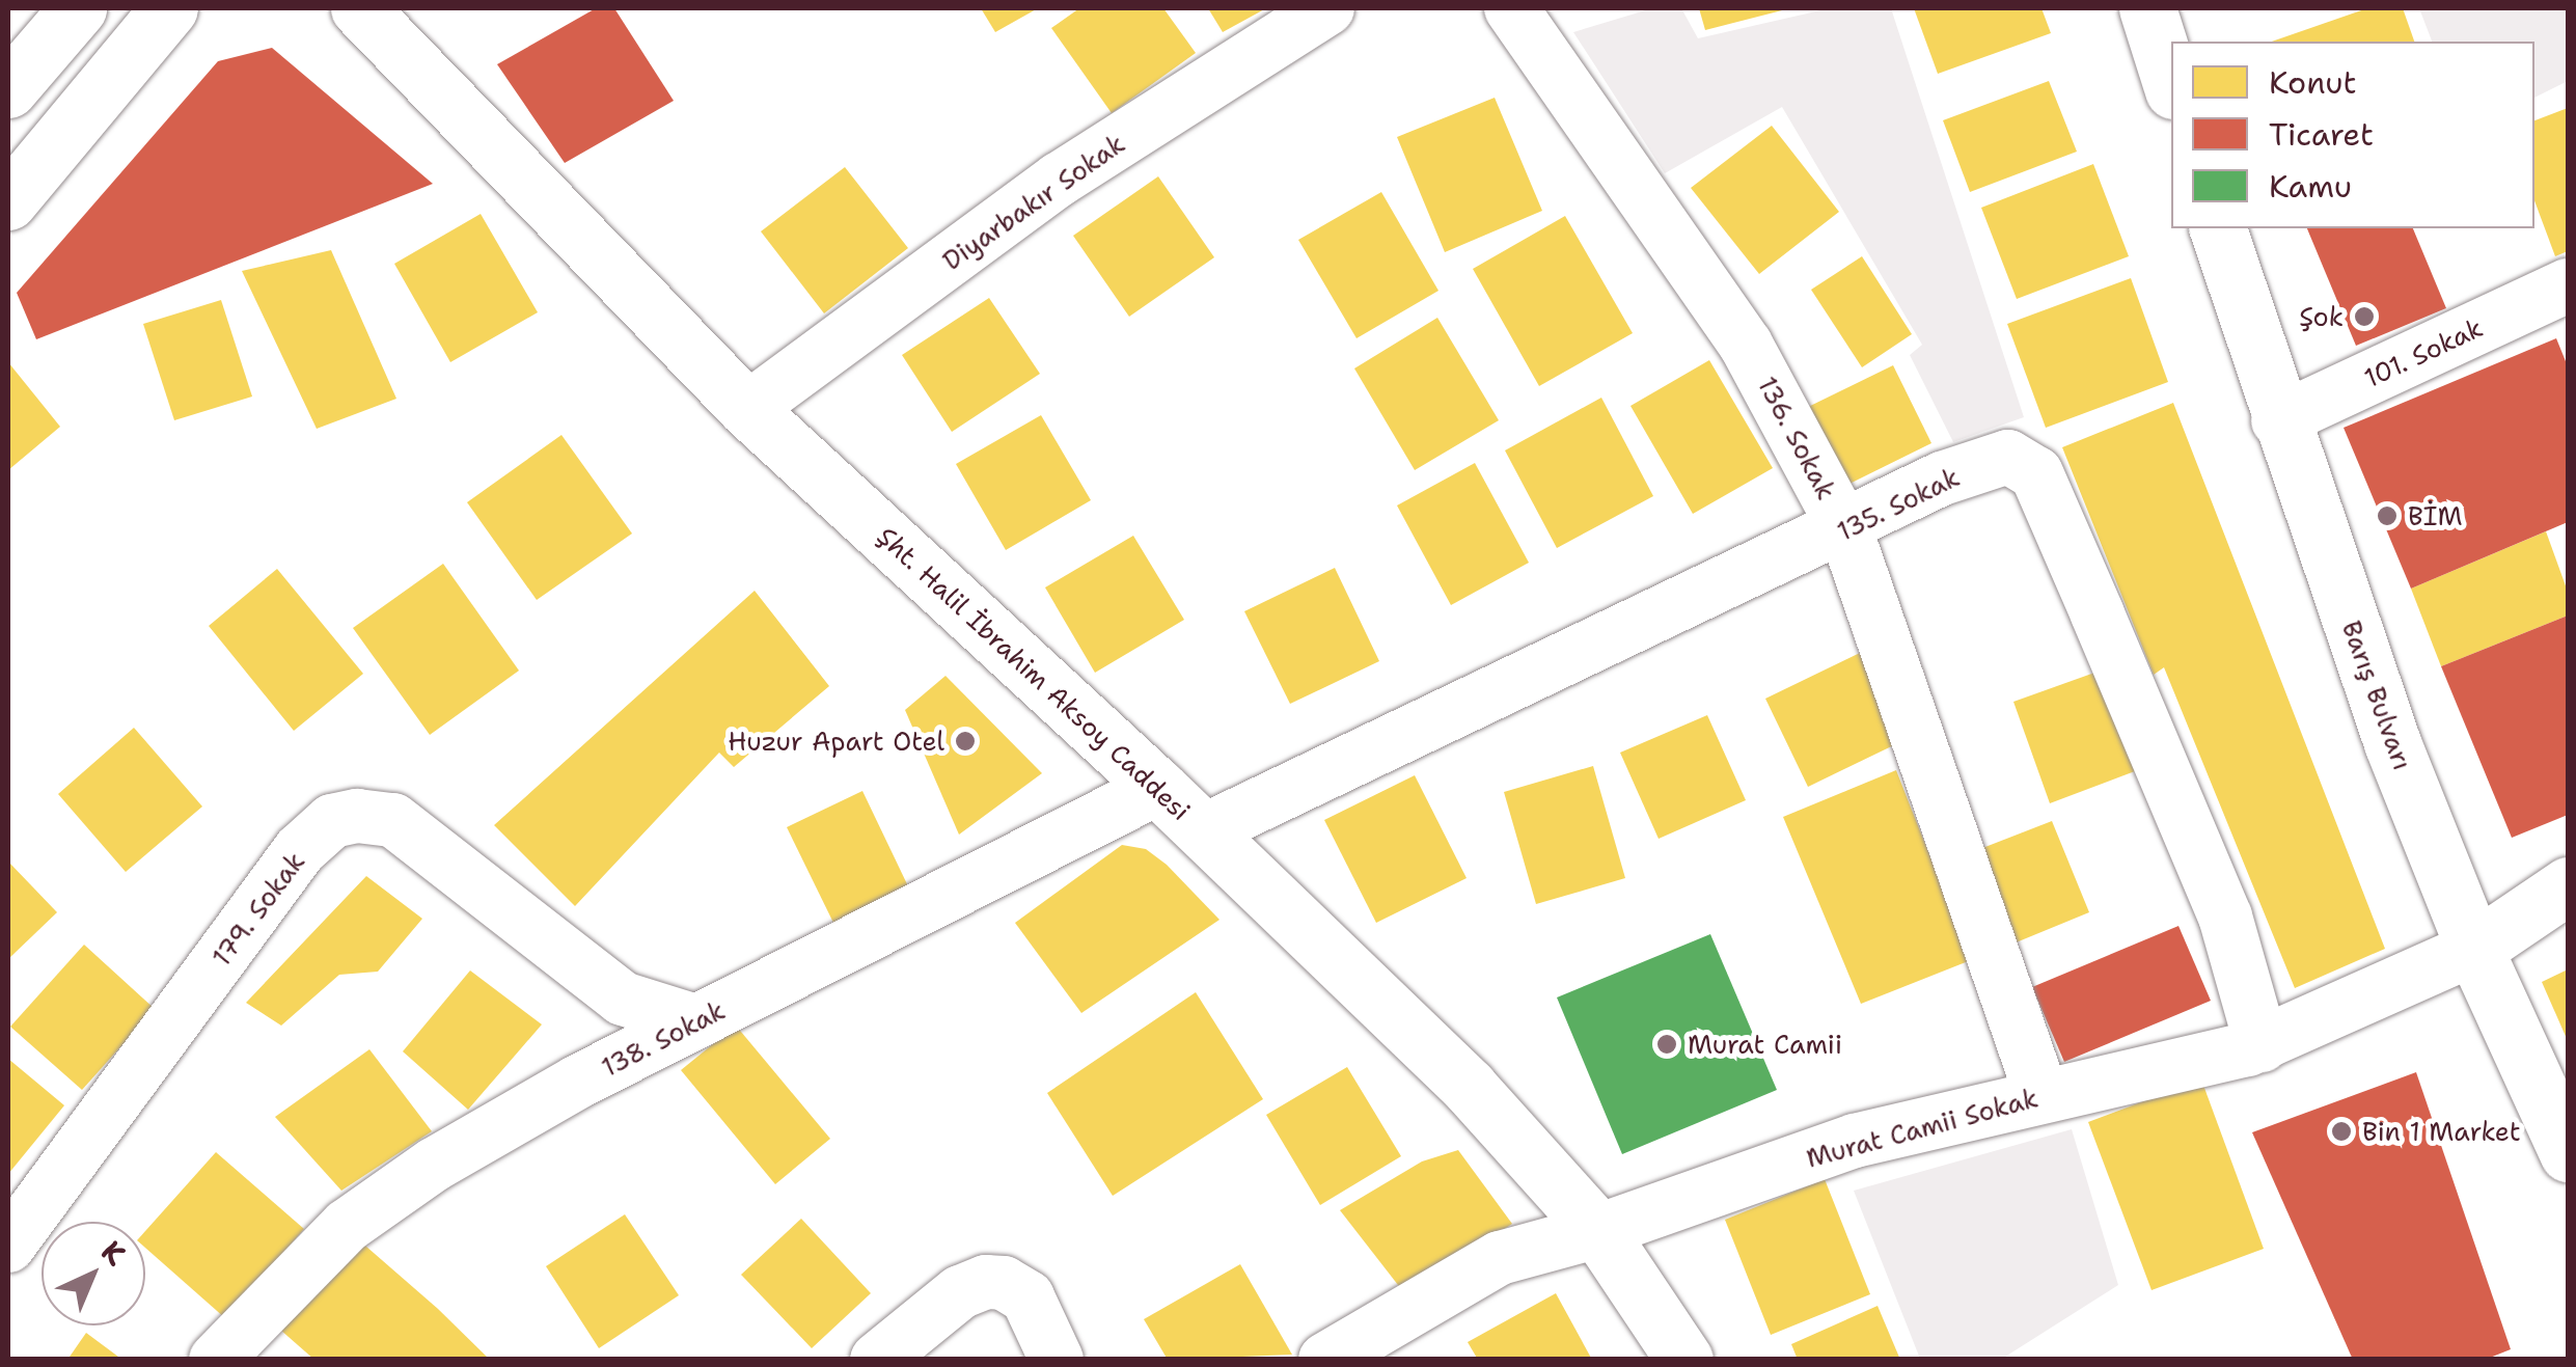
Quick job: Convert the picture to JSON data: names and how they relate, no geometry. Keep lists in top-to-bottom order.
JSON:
{
  "streets": {
    "street": [
      "Diyarbakır Sokak",
      "101. Sokak",
      "136. Sokak",
      "135. Sokak",
      "Şht. Halil İbrahim Aksoy Caddesi",
      "Barış Bulvarı",
      "179. Sokak",
      "138. Sokak",
      "Murat Camii Sokak"
    ]
  },
  "crossings": [
    ["Diyarbakır Sokak", "Şht. Halil İbrahim Aksoy Caddesi"],
    ["101. Sokak", "Barış Bulvarı"],
    ["136. Sokak", "135. Sokak"],
    ["136. Sokak", "Murat Camii Sokak"],
    ["135. Sokak", "Şht. Halil İbrahim Aksoy Caddesi"],
    ["135. Sokak", "Murat Camii Sokak"],
    ["Şht. Halil İbrahim Aksoy Caddesi", "138. Sokak"],
    ["Şht. Halil İbrahim Aksoy Caddesi", "Murat Camii Sokak"],
    ["Barış Bulvarı", "Murat Camii Sokak"],
    ["179. Sokak", "138. Sokak"]
  ],
  "places": [
    "Şok",
    "BİM",
    "Huzur Apart Otel",
    "Murat Camii",
    "Bin 1 Market"
  ],
  "legend": ["Konut", "Ticaret", "Kamu"],
  "north": "top right"
}
